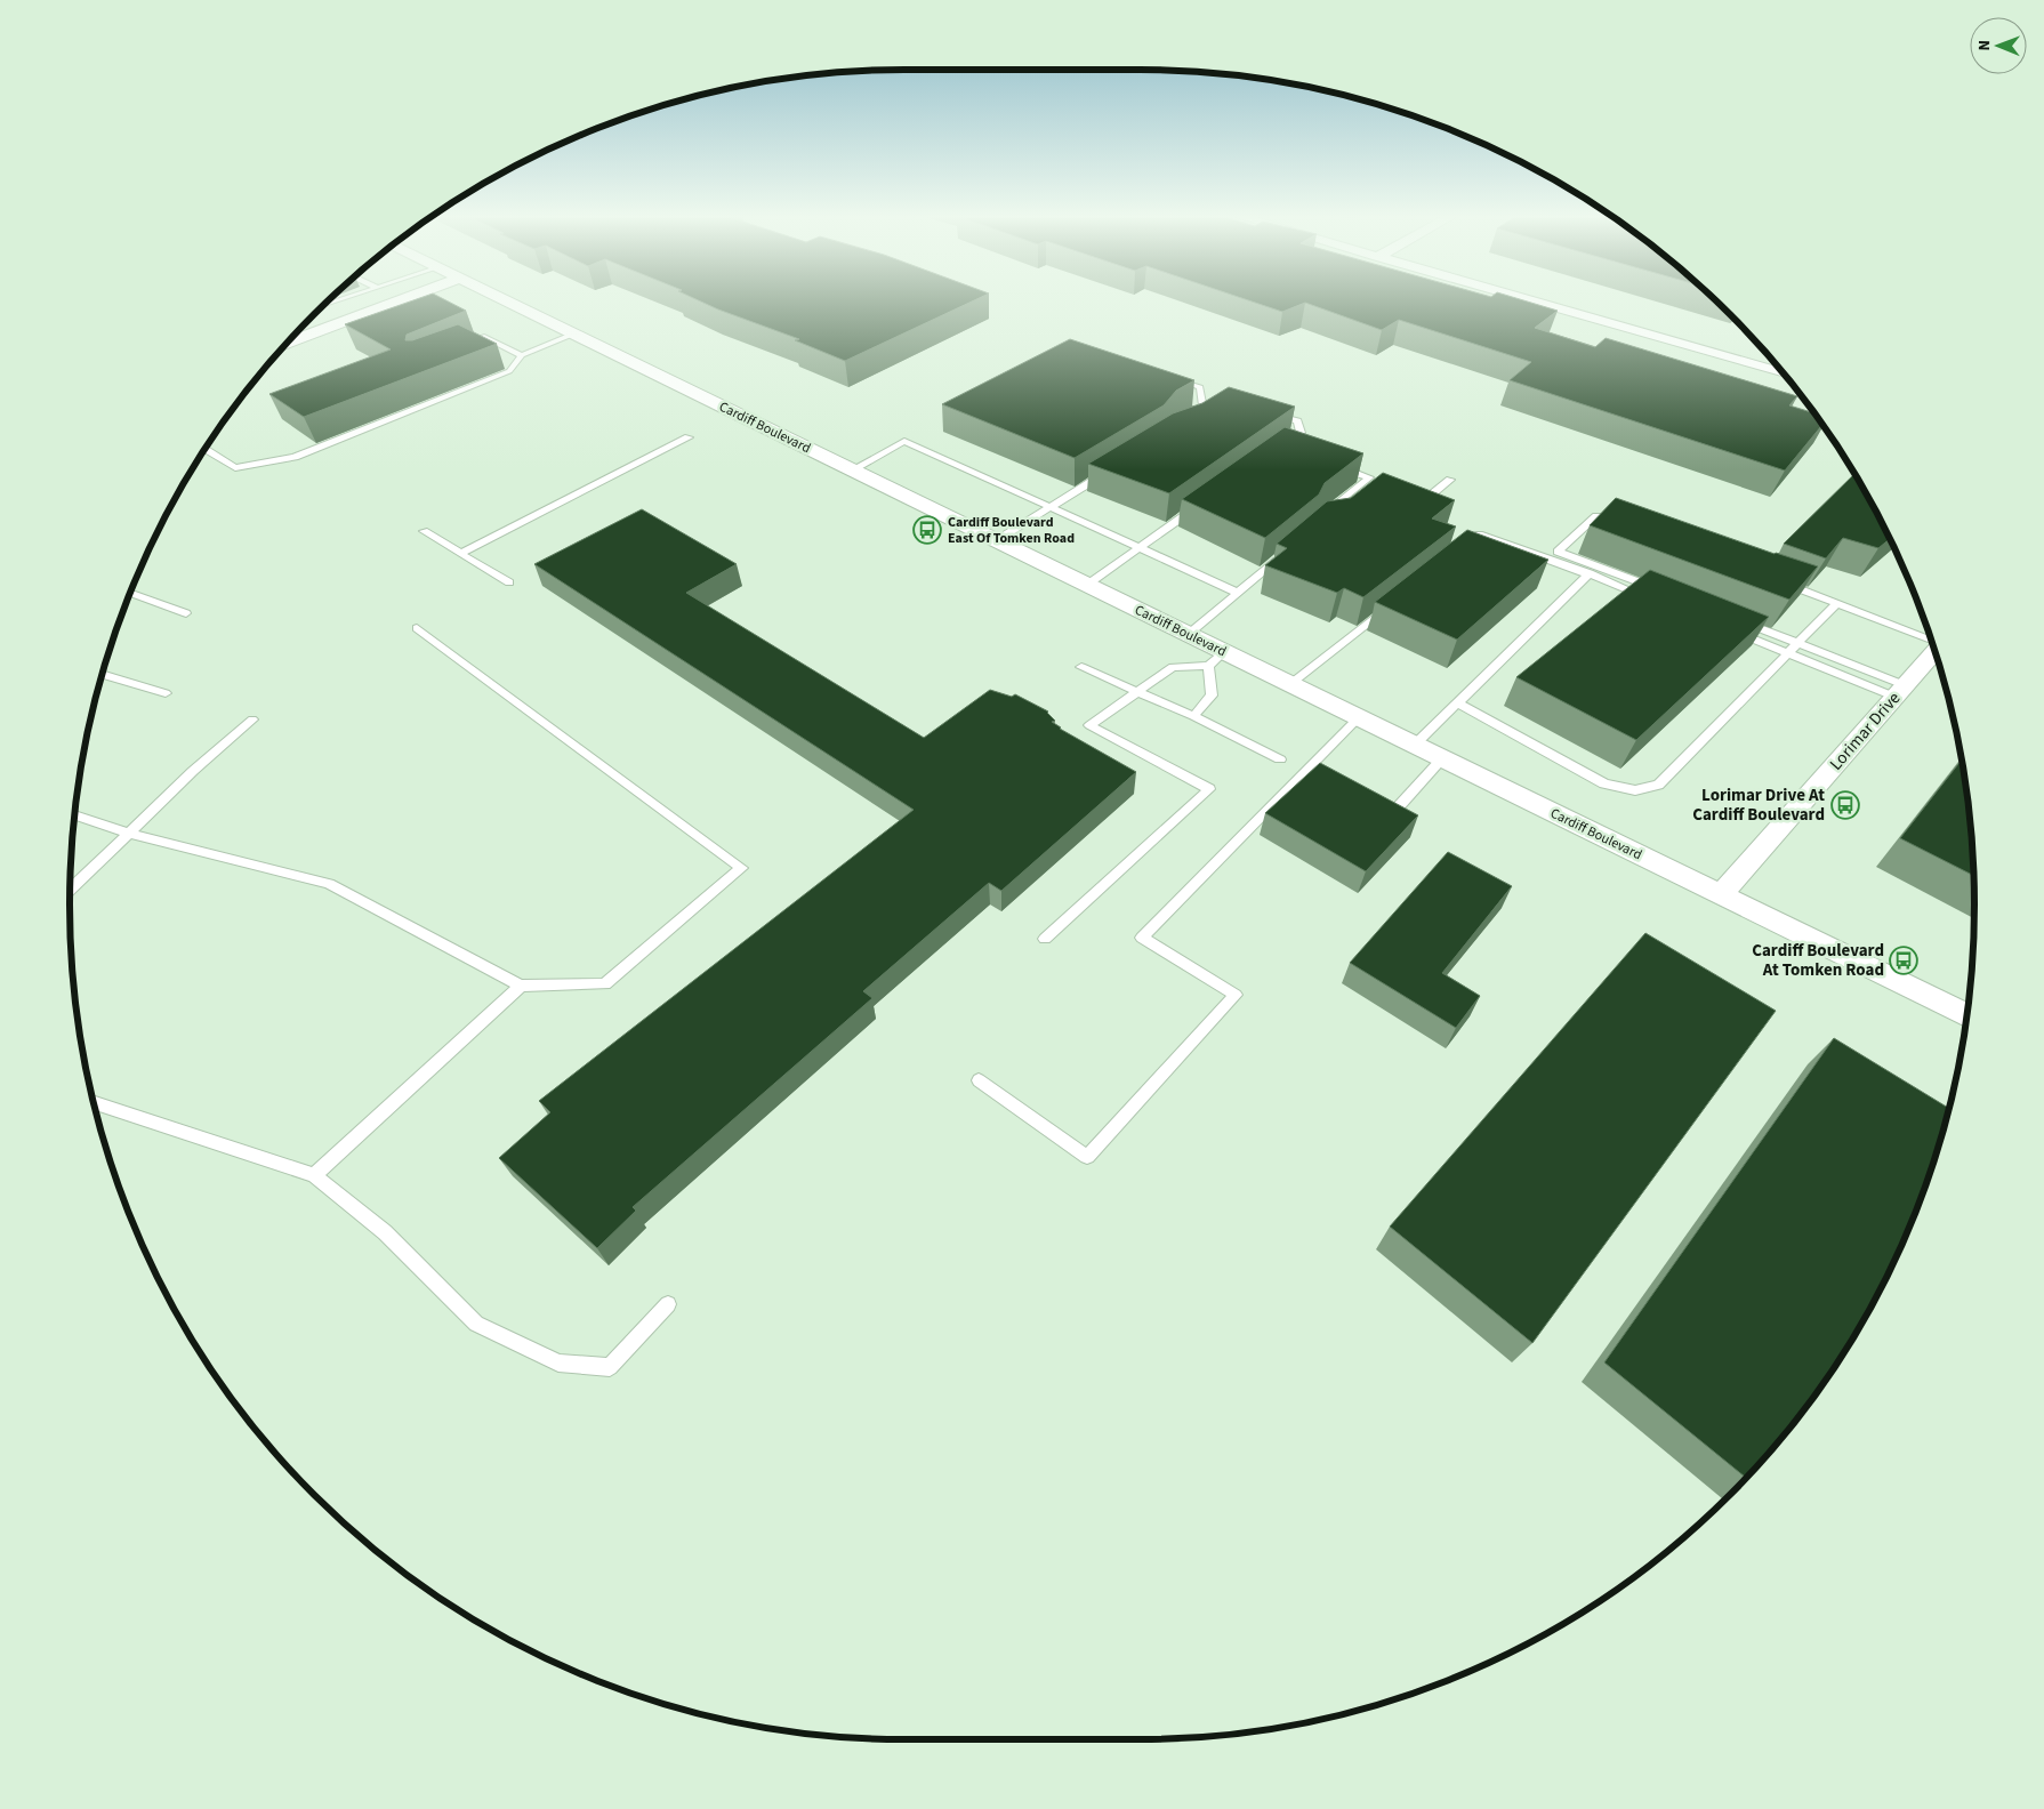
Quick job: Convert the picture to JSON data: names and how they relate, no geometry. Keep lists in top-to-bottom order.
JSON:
{
  "streets": {
    "street": ["Cardiff Boulevard", "Lorimar Drive"]
  },
  "crossings": [
    ["Cardiff Boulevard", "Lorimar Drive"]
  ],
  "places": {
    "bus stop": ["Cardiff Boulevard East Of Tomken Road", "Lorimar Drive At Cardiff Boulevard", "Cardiff Boulevard At Tomken Road"]
  },
  "north": "left"
}
